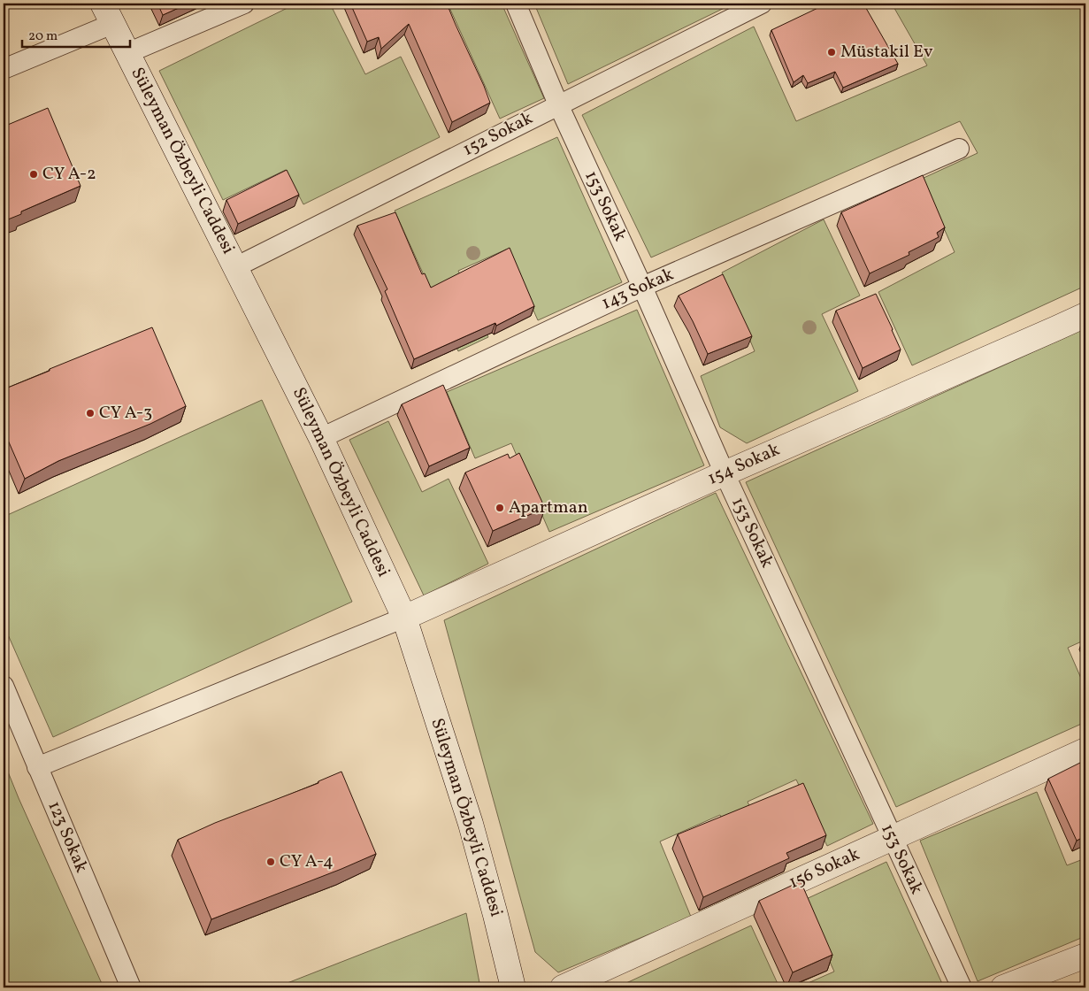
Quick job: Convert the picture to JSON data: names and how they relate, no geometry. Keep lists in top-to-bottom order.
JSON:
{
  "streets": {
    "street": ["Süleyman Özbeyli Caddesi", "154 Sokak", "156 Sokak"],
    "lane": [
      "152 Sokak",
      "153 Sokak",
      "143 Sokak",
      "123 Sokak"
    ]
  },
  "crossings": [
    ["152 Sokak", "Süleyman Özbeyli Caddesi"],
    ["152 Sokak", "153 Sokak"],
    ["Süleyman Özbeyli Caddesi", "143 Sokak"],
    ["Süleyman Özbeyli Caddesi", "154 Sokak"],
    ["153 Sokak", "143 Sokak"],
    ["153 Sokak", "154 Sokak"],
    ["153 Sokak", "156 Sokak"]
  ],
  "places": [
    "Müstakil Ev",
    "CY A-2",
    "CY A-3",
    "Apartman",
    "CY A-4"
  ],
  "scale_bar": "20 m"
}
